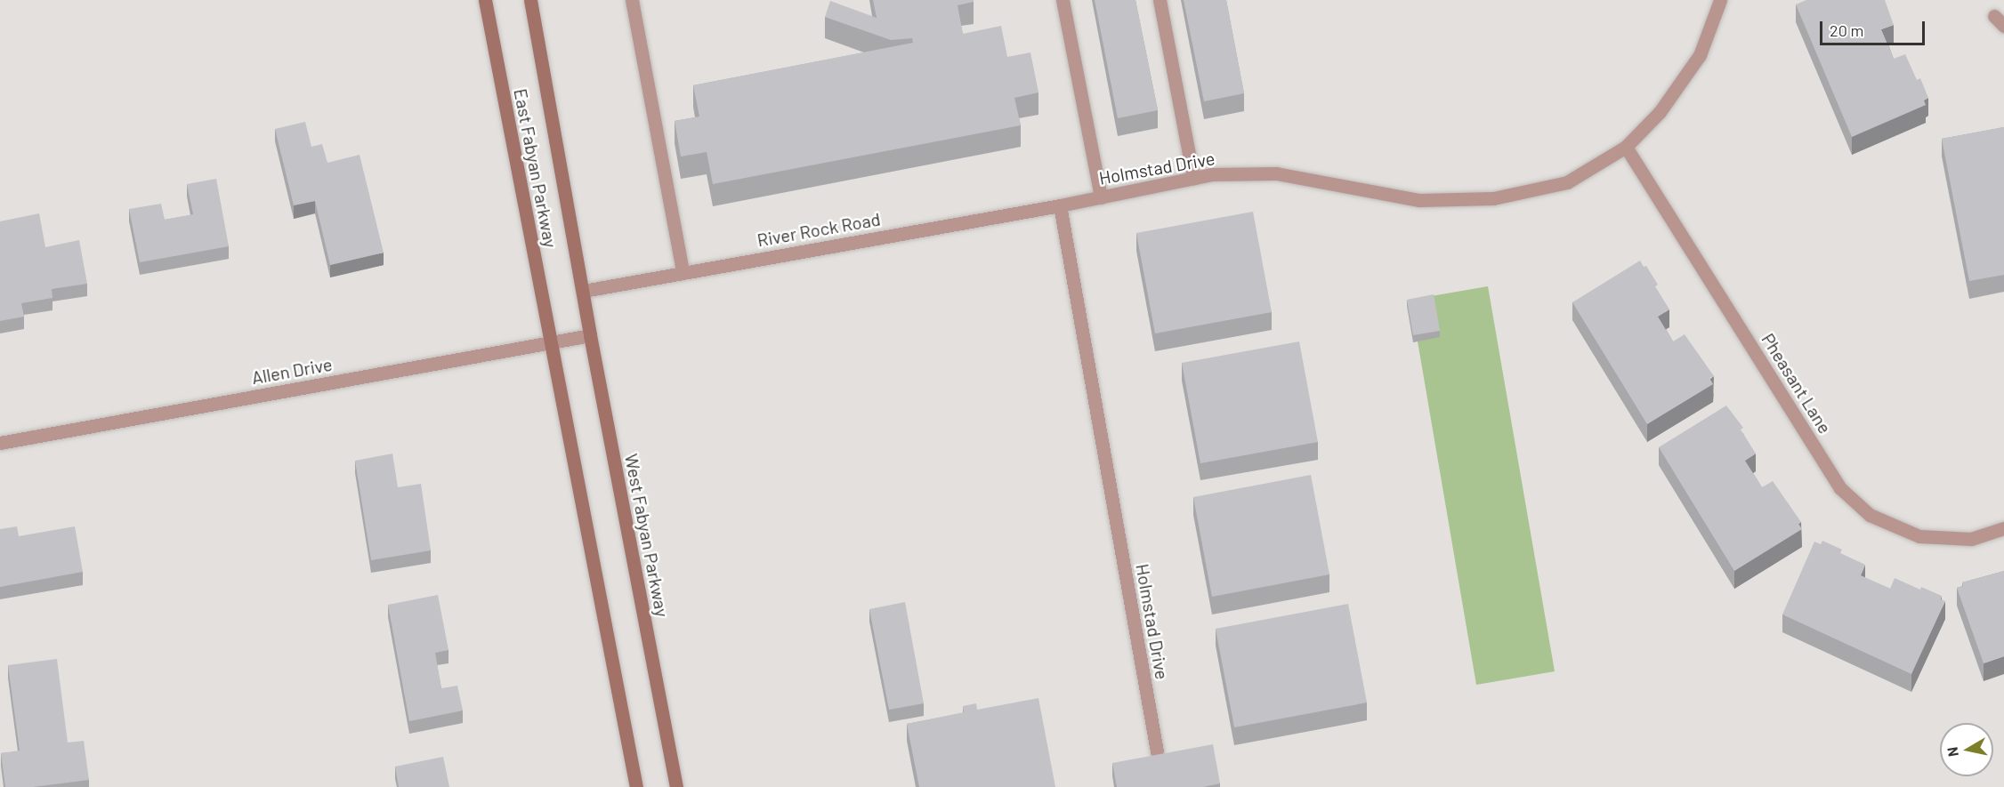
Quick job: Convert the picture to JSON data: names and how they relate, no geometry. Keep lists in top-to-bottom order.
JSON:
{
  "streets": {
    "main road": ["East Fabyan Parkway", "West Fabyan Parkway"],
    "street": [
      "Holmstad Drive",
      "River Rock Road",
      "Allen Drive",
      "Pheasant Lane"
    ]
  },
  "crossings": [
    ["East Fabyan Parkway", "River Rock Road"],
    ["East Fabyan Parkway", "Allen Drive"],
    ["East Fabyan Parkway", "West Fabyan Parkway"],
    ["Holmstad Drive", "River Rock Road"],
    ["Holmstad Drive", "Pheasant Lane"],
    ["River Rock Road", "West Fabyan Parkway"],
    ["Allen Drive", "West Fabyan Parkway"]
  ],
  "scale_bar": "20 m",
  "north": "left"
}
